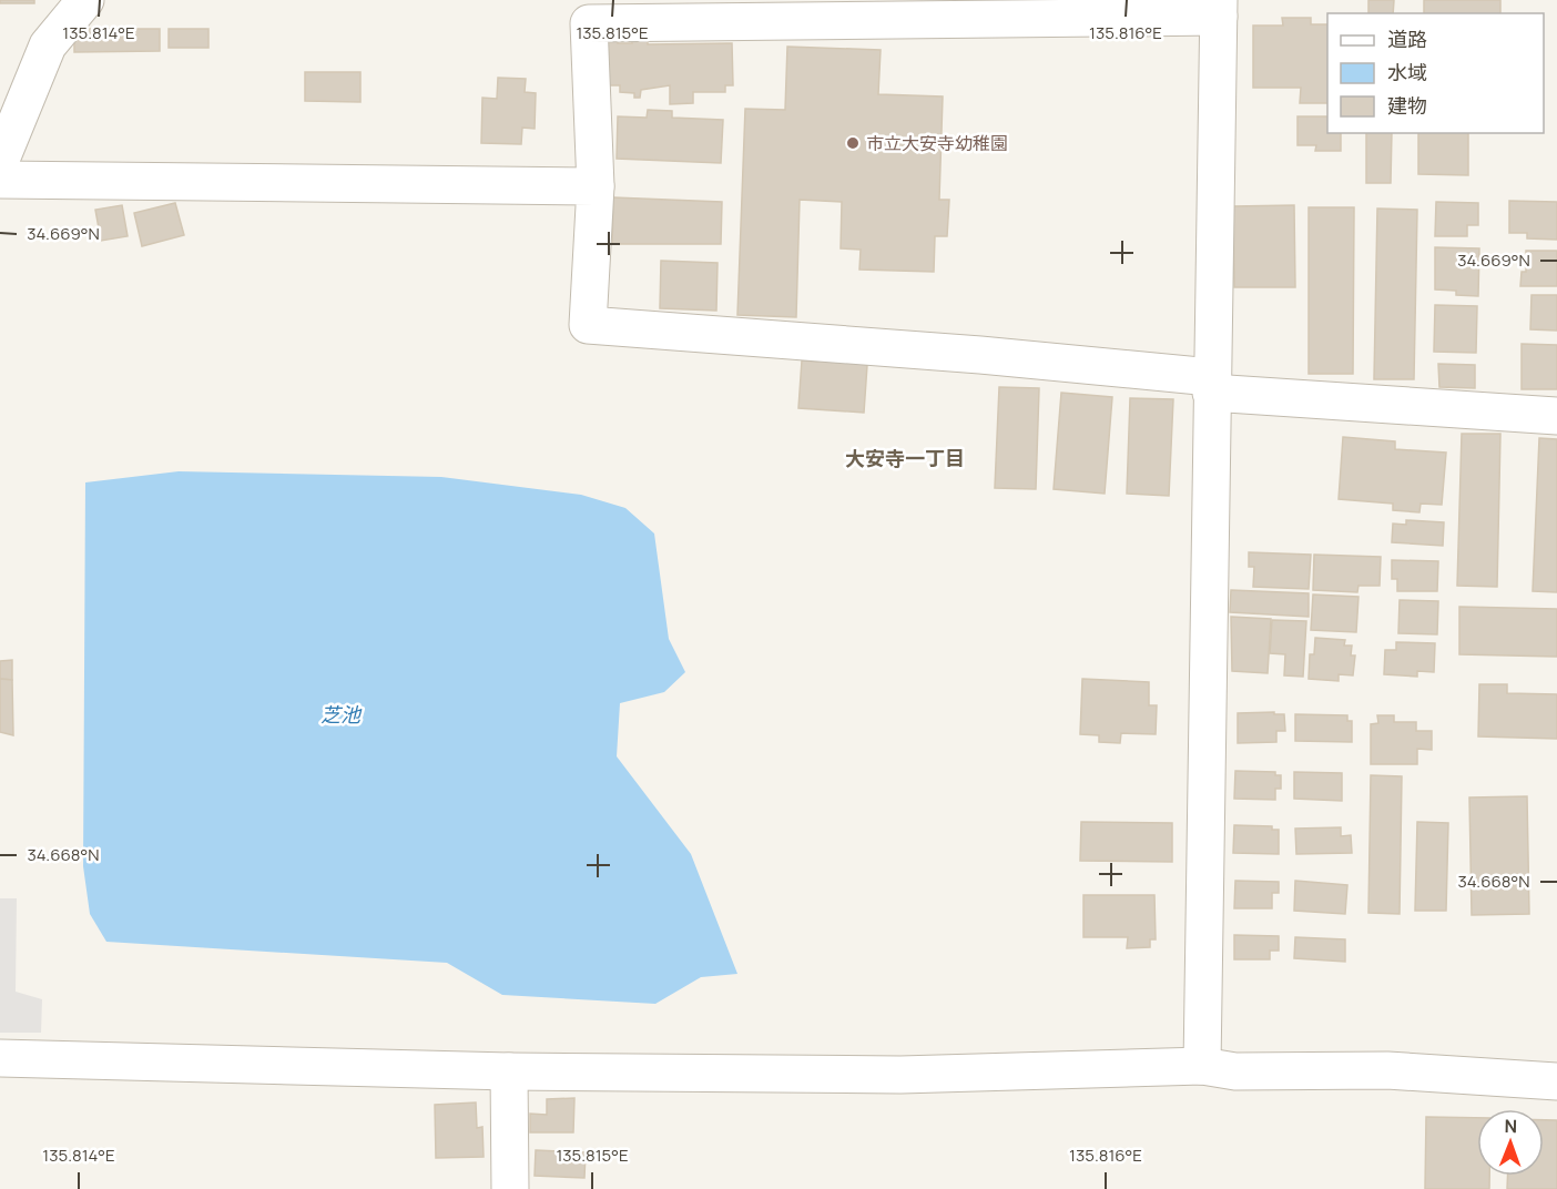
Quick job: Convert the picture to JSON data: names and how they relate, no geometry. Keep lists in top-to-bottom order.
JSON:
{
  "districts": ["大安寺一丁目"],
  "water": ["芝池"],
  "places": ["市立大安寺幼稚園"],
  "legend": ["道路", "水域", "建物"],
  "north": "top",
  "coordinates": [
    "135.814°E",
    "135.815°E",
    "135.816°E",
    "34.669°N",
    "34.668°N"
  ]
}
